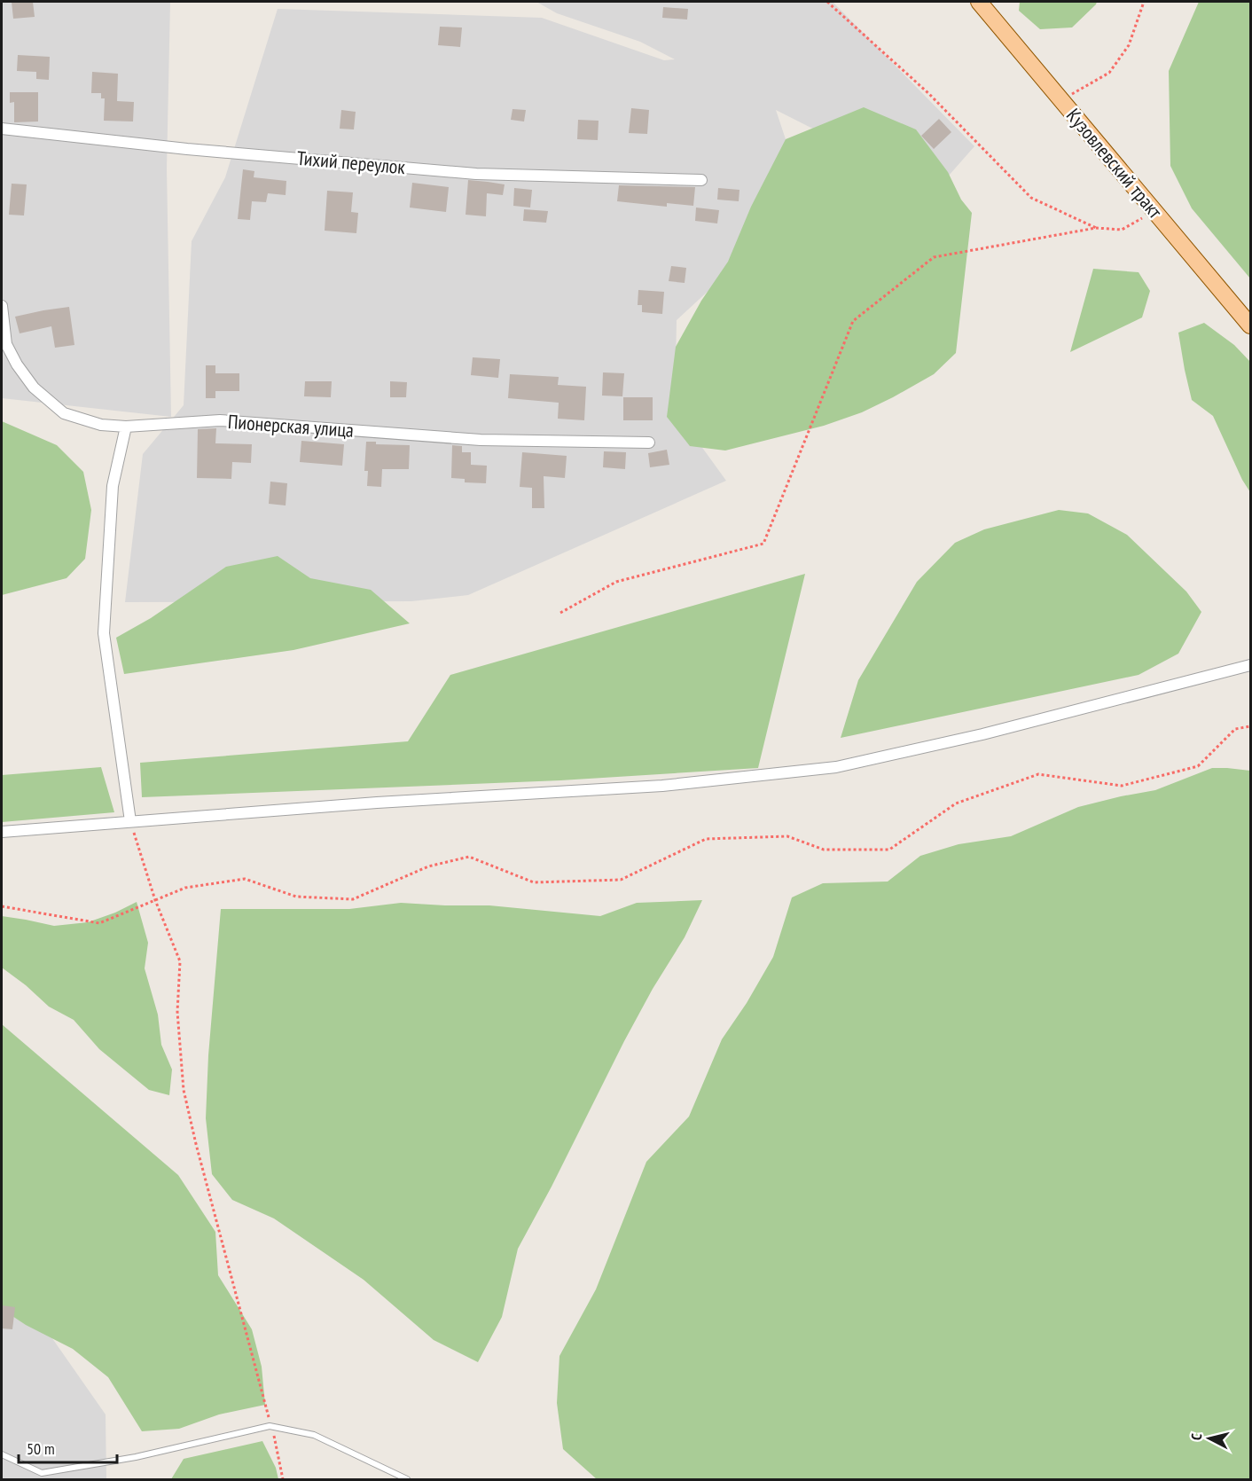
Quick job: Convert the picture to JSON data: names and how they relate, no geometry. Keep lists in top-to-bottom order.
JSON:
{
  "streets": {
    "main road": ["Кузовлевский тракт"],
    "street": ["Тихий переулок", "Пионерская улица"]
  },
  "scale_bar": "50 m",
  "north": "left"
}
